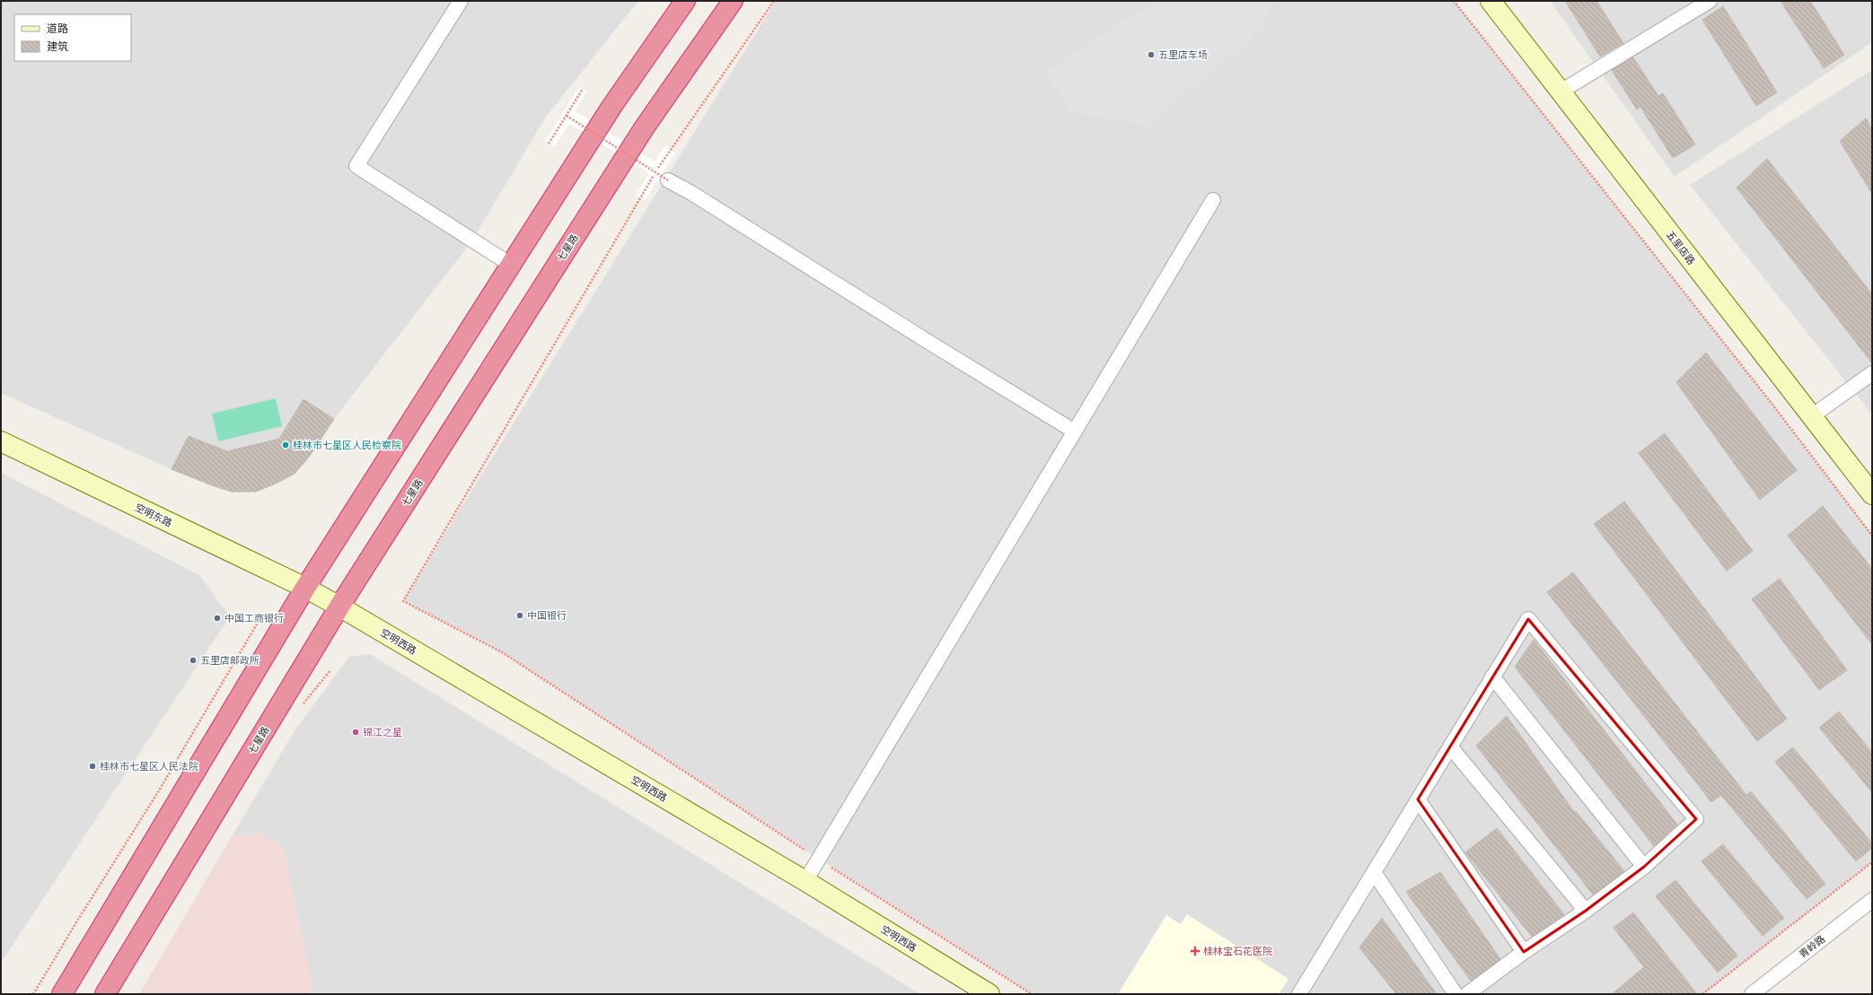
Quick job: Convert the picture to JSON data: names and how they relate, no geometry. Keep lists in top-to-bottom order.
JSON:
{
  "streets": {
    "highway": ["七星路"],
    "main road": ["五里店路", "空明东路", "空明西路"],
    "street": ["青岭路"]
  },
  "crossings": [
    ["七星路", "空明西路"],
    ["空明东路", "空明西路"]
  ],
  "places": {
    "other": [
      "五里店车场",
      "桂林市七星区人民检察院",
      "中国银行",
      "中国工商银行",
      "五里店邮政所",
      "锦江之星",
      "桂林市七星区人民法院"
    ],
    "health": ["桂林宝石花医院"]
  },
  "legend": ["道路", "建筑"]
}
